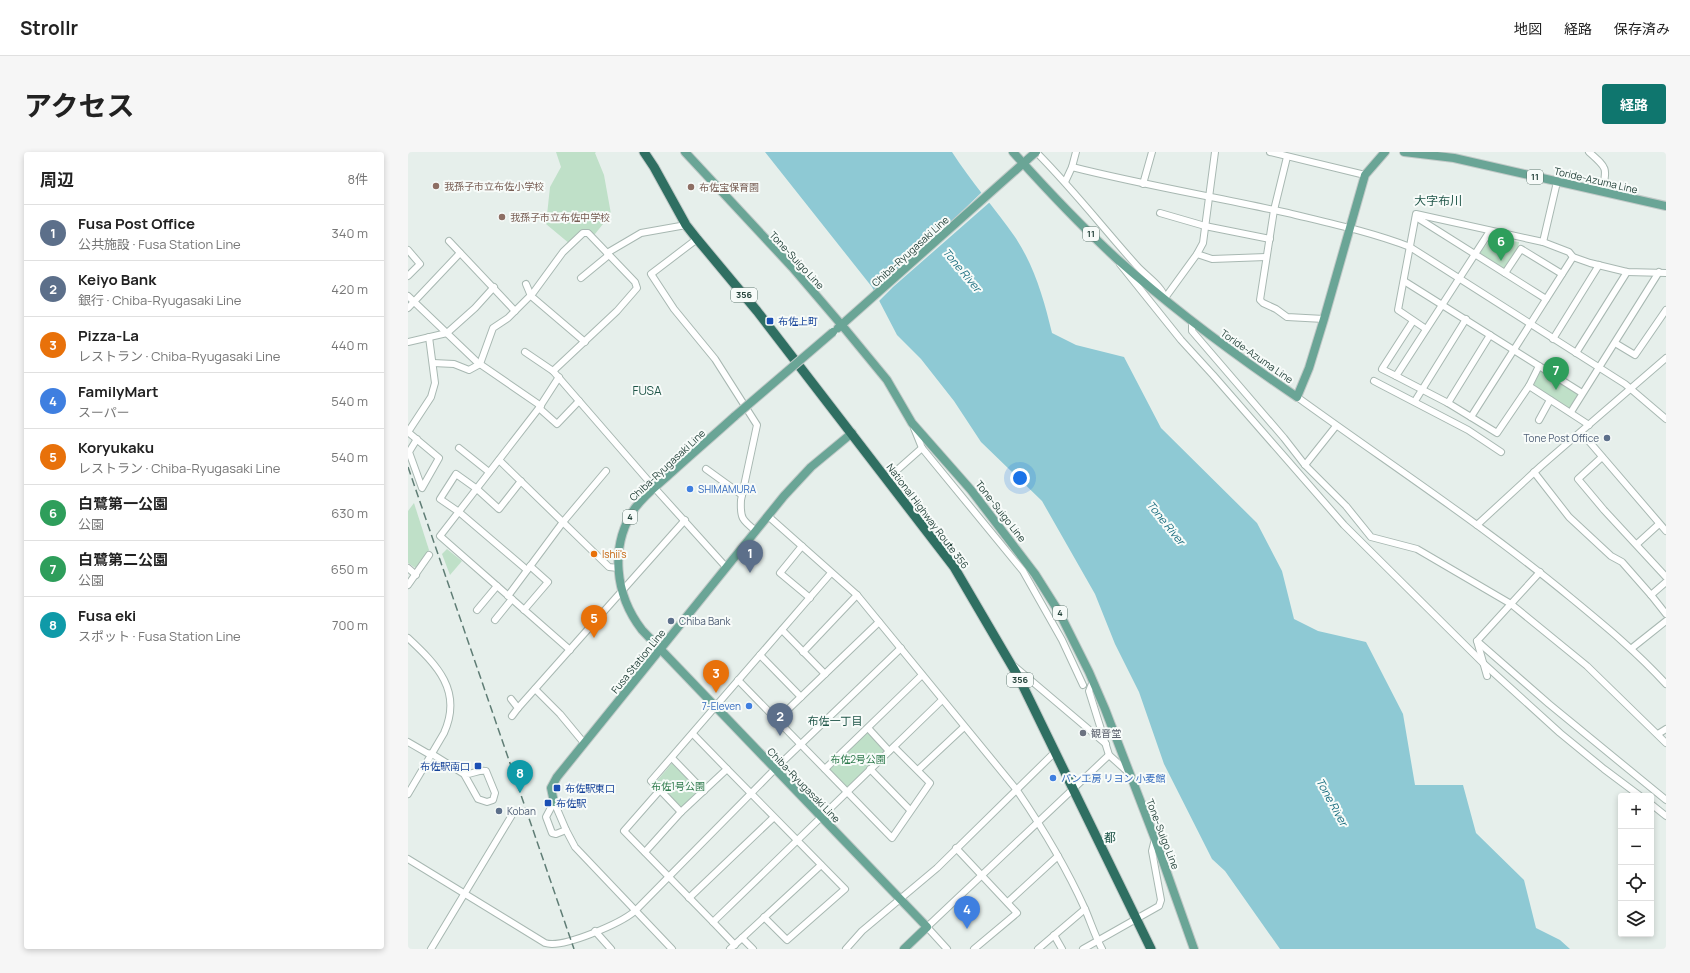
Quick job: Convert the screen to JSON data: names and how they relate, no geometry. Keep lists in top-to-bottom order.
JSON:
{
  "streets": {
    "highway": ["356", "National Highway Route 356"],
    "main road": [
      "11",
      "Toride-Azuma Line",
      "Chiba-Ryugasaki Line",
      "Tone-Suigo Line",
      "4",
      "Fusa Station Line"
    ]
  },
  "crossings": [
    ["Toride-Azuma Line", "Chiba-Ryugasaki Line"],
    ["Chiba-Ryugasaki Line", "Tone-Suigo Line"],
    ["Chiba-Ryugasaki Line", "Fusa Station Line"],
    ["National Highway Route 356", "Fusa Station Line"]
  ],
  "districts": [
    "大字布川",
    "FUSA",
    "布佐一丁目",
    "都"
  ],
  "water": ["Tone River"],
  "parks": ["布佐2号公園", "布佐1号公園"],
  "places": {
    "other": [
      "我孫子市立布佐小学校",
      "布佐宝保育園",
      "我孫子市立布佐中学校",
      "Tone Post Office",
      "SHIMAMURA",
      "Ishii's",
      "Chiba Bank",
      "7-Eleven",
      "観音堂",
      "パン工房 リヨン 小麦館",
      "Koban"
    ],
    "transit": [
      "布佐上町",
      "布佐駅南口",
      "布佐駅東口",
      "布佐駅"
    ]
  },
  "page": {
    "header": "Strollr",
    "nav": ["地図", "経路", "保存済み"],
    "title": "アクセス",
    "buttons": "経路",
    "heading": ["周辺", "8件"],
    "list": [
      {
        "mark": "1",
        "name": "Fusa Post Office",
        "note": "公共施設 · Fusa Station Line",
        "value": "340 m"
      },
      {
        "mark": "2",
        "name": "Keiyo Bank",
        "note": "銀行 · Chiba-Ryugasaki Line",
        "value": "420 m"
      },
      {
        "mark": "3",
        "name": "Pizza-La",
        "note": "レストラン · Chiba-Ryugasaki Line",
        "value": "440 m"
      },
      {
        "mark": "4",
        "name": "FamilyMart",
        "note": "スーパー",
        "value": "540 m"
      },
      {
        "mark": "5",
        "name": "Koryukaku",
        "note": "レストラン · Chiba-Ryugasaki Line",
        "value": "540 m"
      },
      {
        "mark": "6",
        "name": "白鷺第一公園",
        "note": "公園",
        "value": "630 m"
      },
      {
        "mark": "7",
        "name": "白鷺第二公園",
        "note": "公園",
        "value": "650 m"
      },
      {
        "mark": "8",
        "name": "Fusa eki",
        "note": "スポット · Fusa Station Line",
        "value": "700 m"
      }
    ],
    "pins": [
      "6",
      "7",
      "1",
      "5",
      "3",
      "2",
      "8",
      "4"
    ],
    "map_buttons": ["+", "−"]
  }
}
